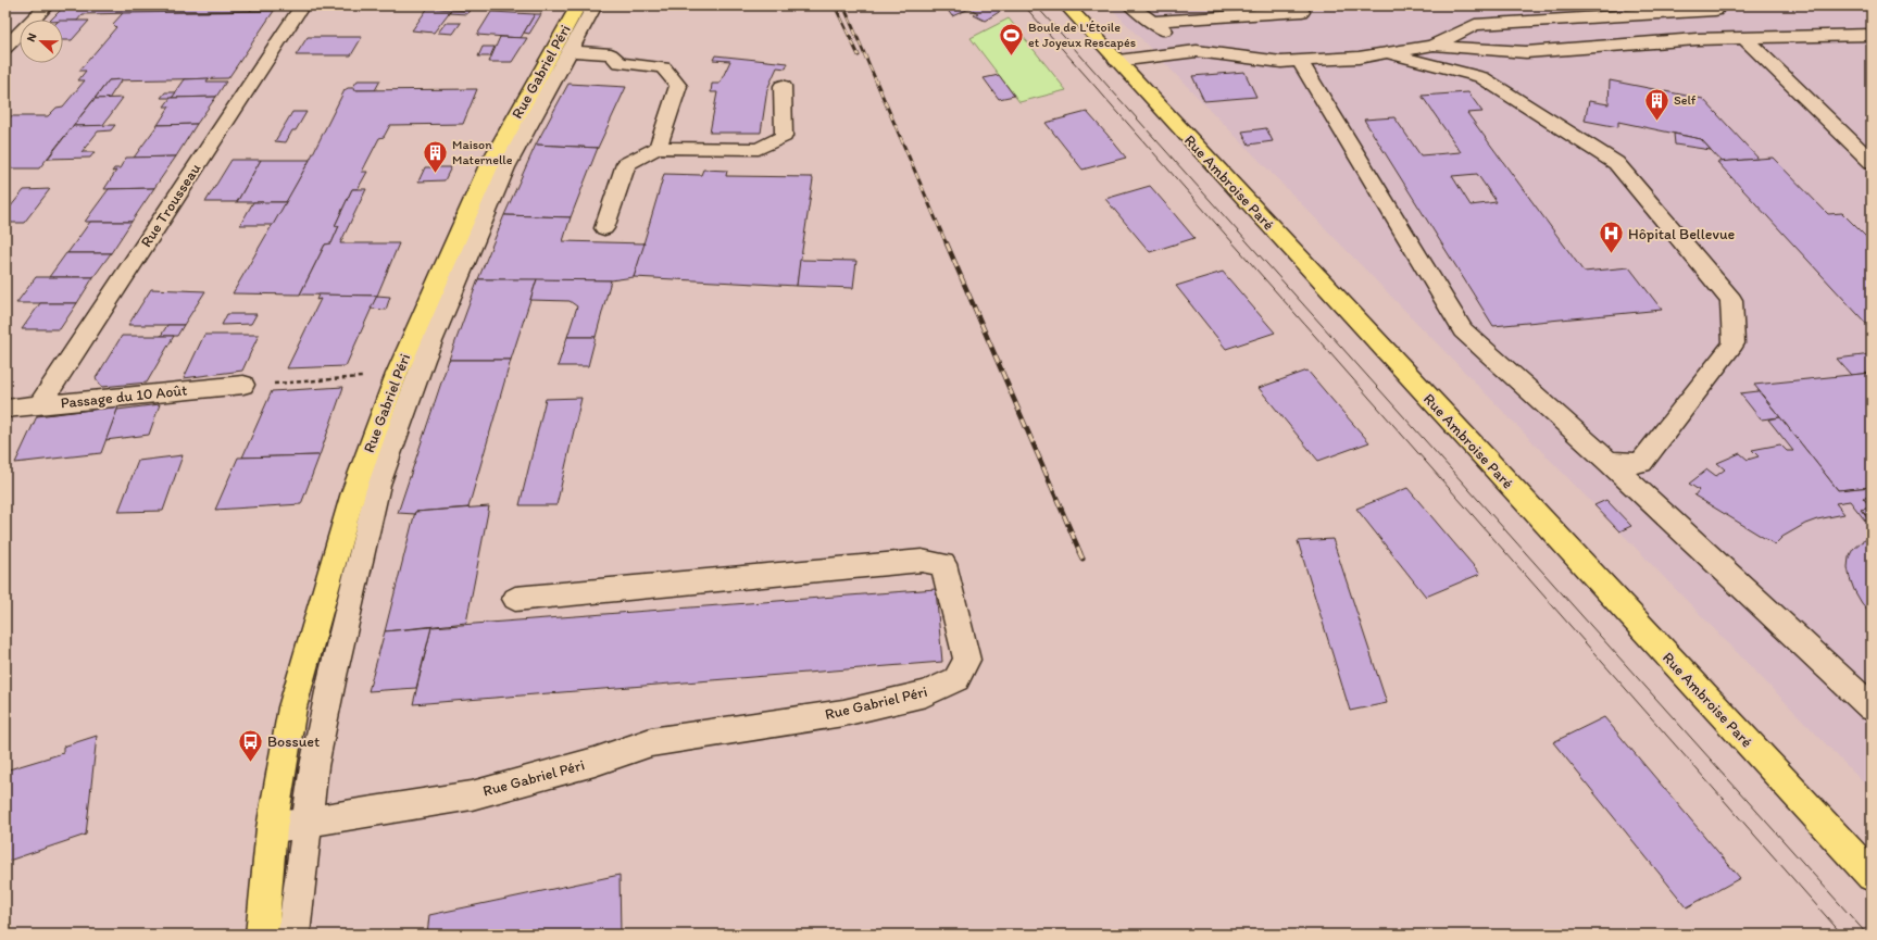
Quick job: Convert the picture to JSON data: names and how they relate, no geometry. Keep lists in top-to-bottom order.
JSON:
{
  "streets": {
    "main road": ["Rue Gabriel Péri", "Rue Ambroise Paré"],
    "street": ["Rue Trousseau", "Passage du 10 Août"]
  },
  "crossings": [
    ["Rue Trousseau", "Passage du 10 Août"]
  ],
  "places": {
    "sports": ["Boule de L'Étoile et Joyeux Rescapés"],
    "building": ["Self", "Maison Maternelle"],
    "hospital": ["Hôpital Bellevue"],
    "bus stop": ["Bossuet"]
  },
  "north": "left"
}
